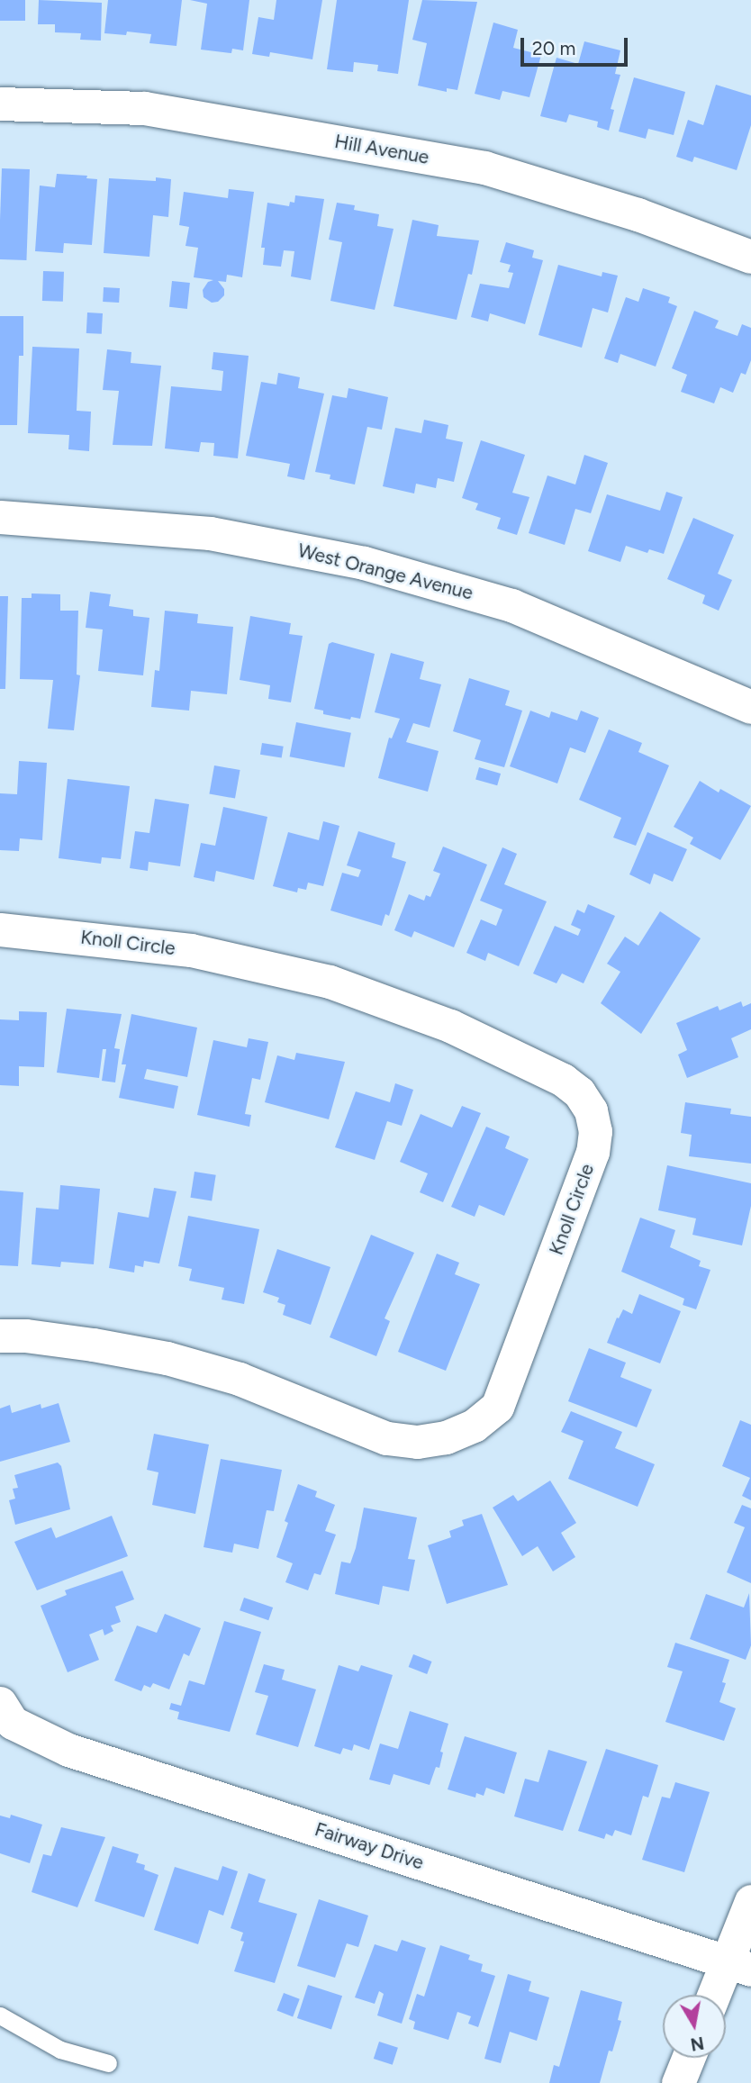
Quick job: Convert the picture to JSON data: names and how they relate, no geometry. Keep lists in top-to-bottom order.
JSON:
{
  "streets": {
    "street": [
      "Hill Avenue",
      "West Orange Avenue",
      "Knoll Circle",
      "Fairway Drive"
    ]
  },
  "scale_bar": "20 m",
  "north": "bottom"
}
